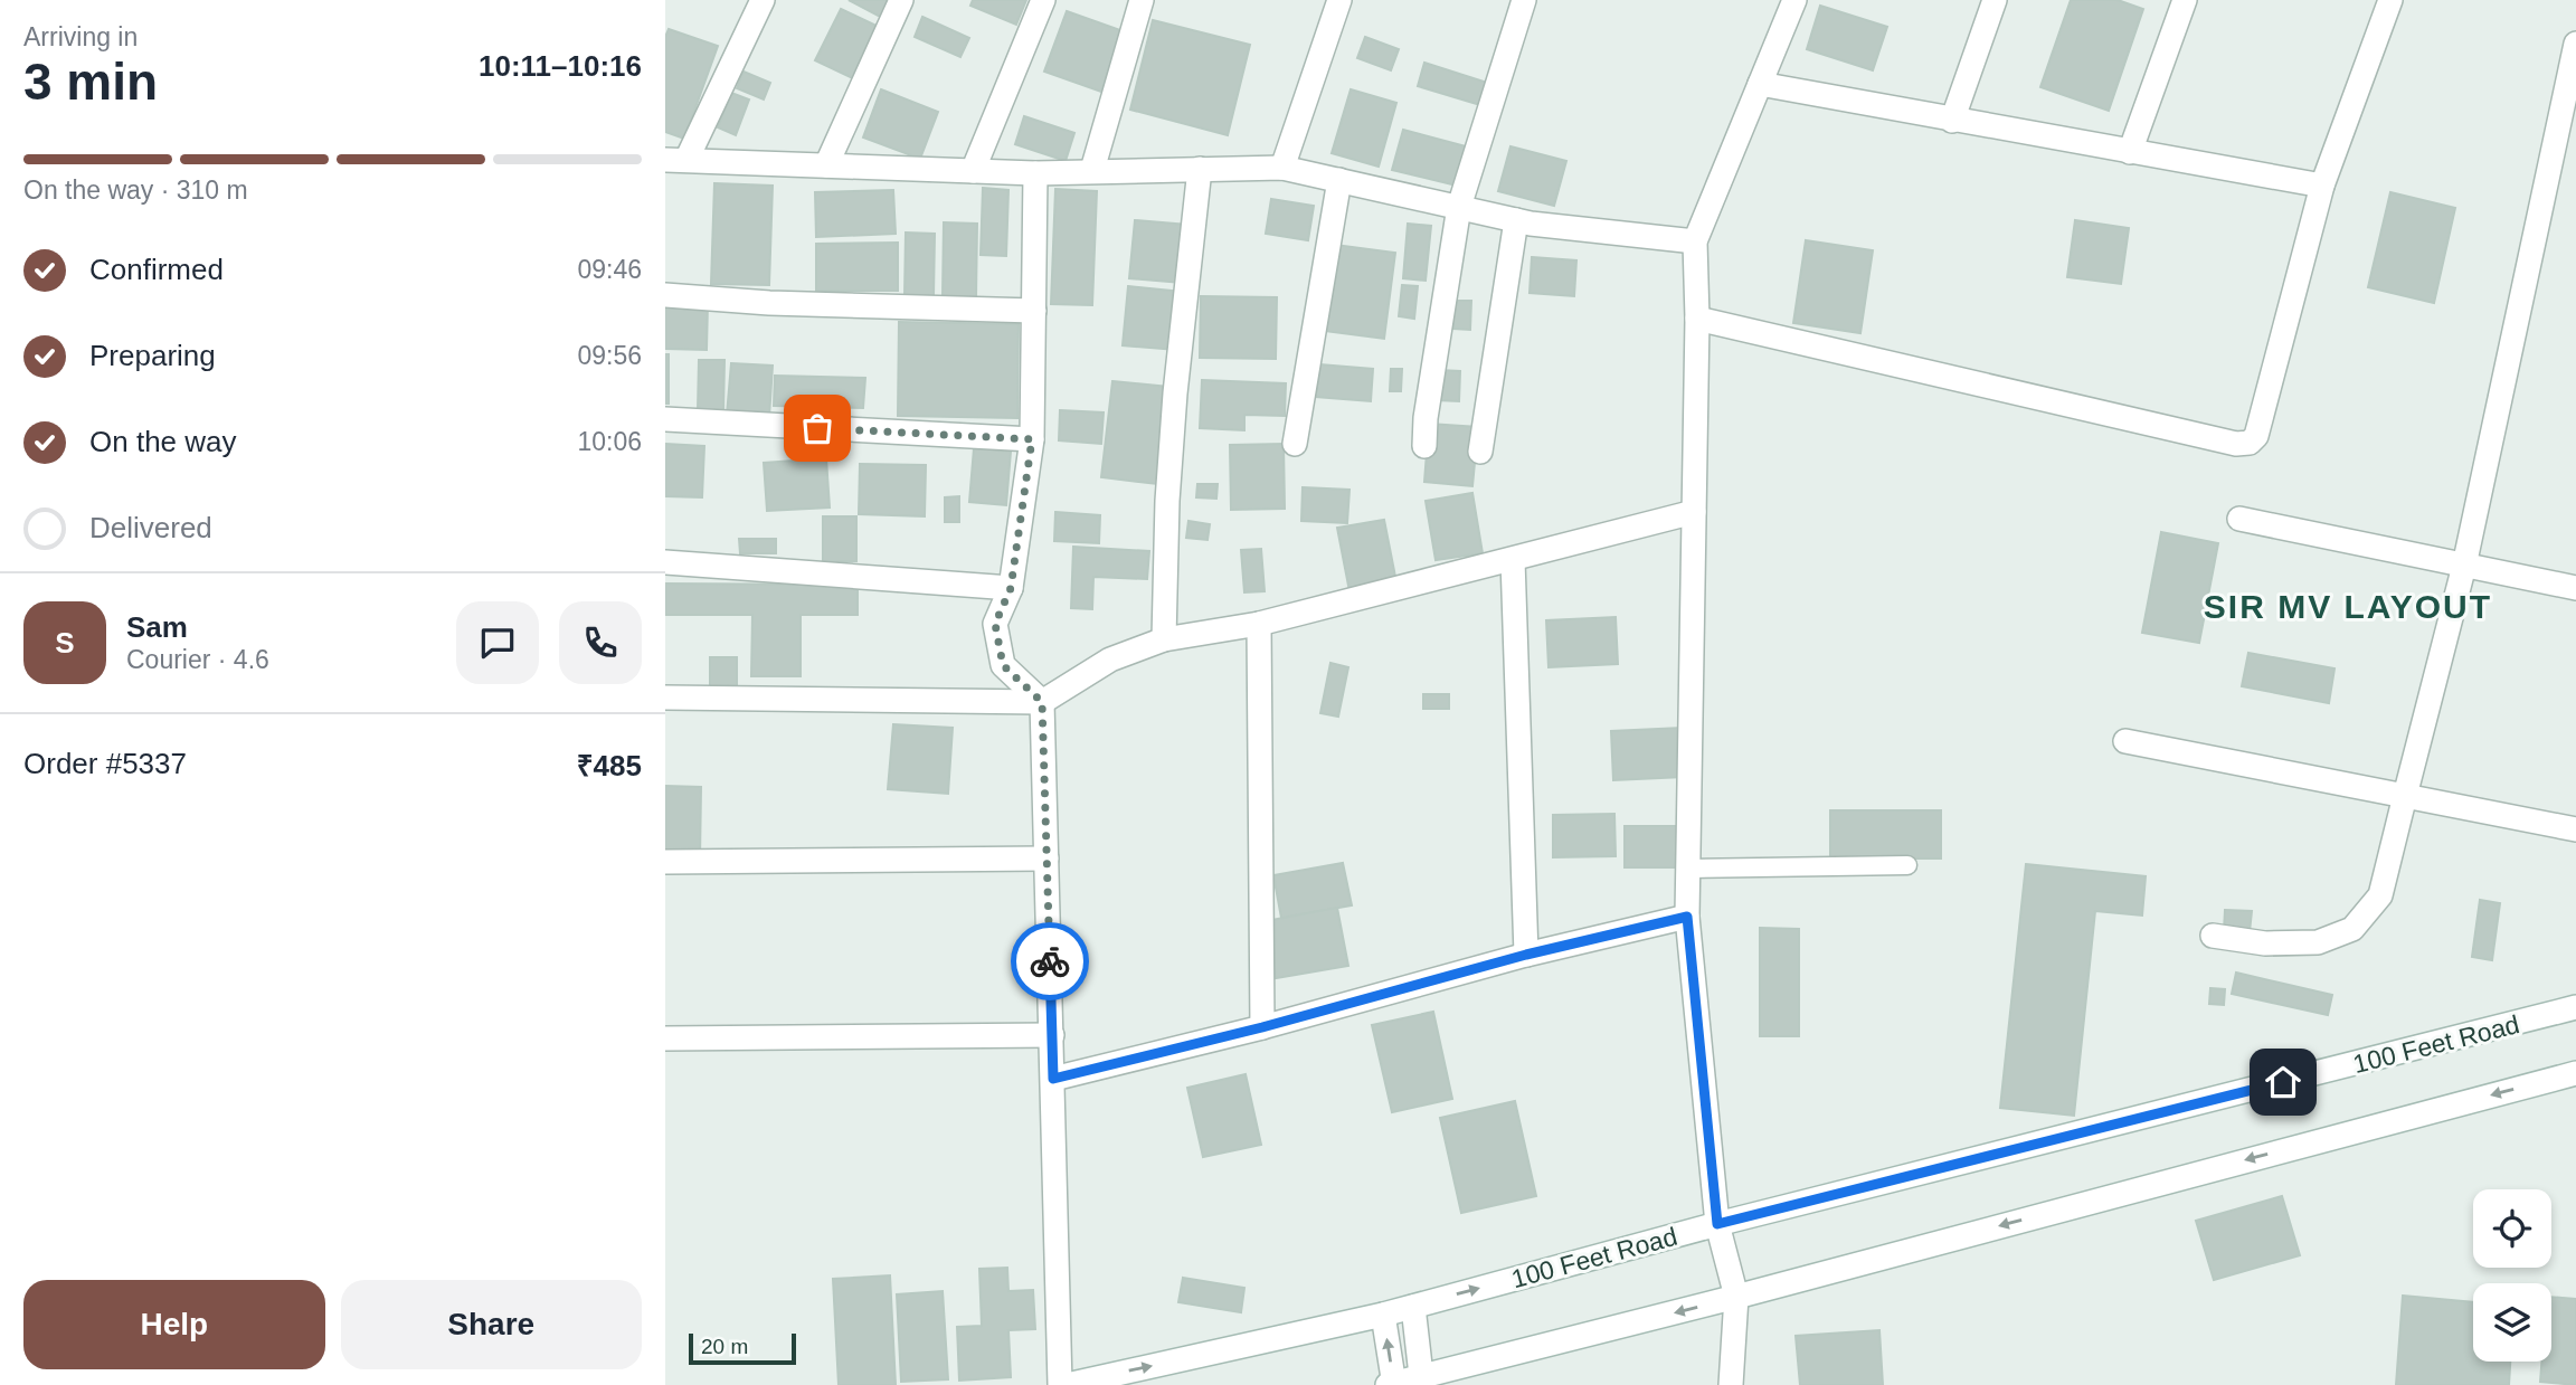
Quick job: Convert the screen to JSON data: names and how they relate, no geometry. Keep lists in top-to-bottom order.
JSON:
{
  "streets": {
    "street": ["100 Feet Road"]
  },
  "districts": ["SIR MV LAYOUT"],
  "scale_bar": "20 m",
  "page": {
    "heading": ["3 min", "Arriving in", "10:11–10:16"],
    "panel": [
      "Sam",
      "Courier · 4.6",
      "Order #5337",
      "₹485"
    ],
    "bar": "On the way · 310 m",
    "list": [
      ["Confirmed", "09:46"],
      ["Preparing", "09:56"],
      ["On the way", "10:06"],
      "Delivered"
    ],
    "round": "S",
    "buttons": ["Help", "Share"],
    "scale": "20 m"
  }
}
